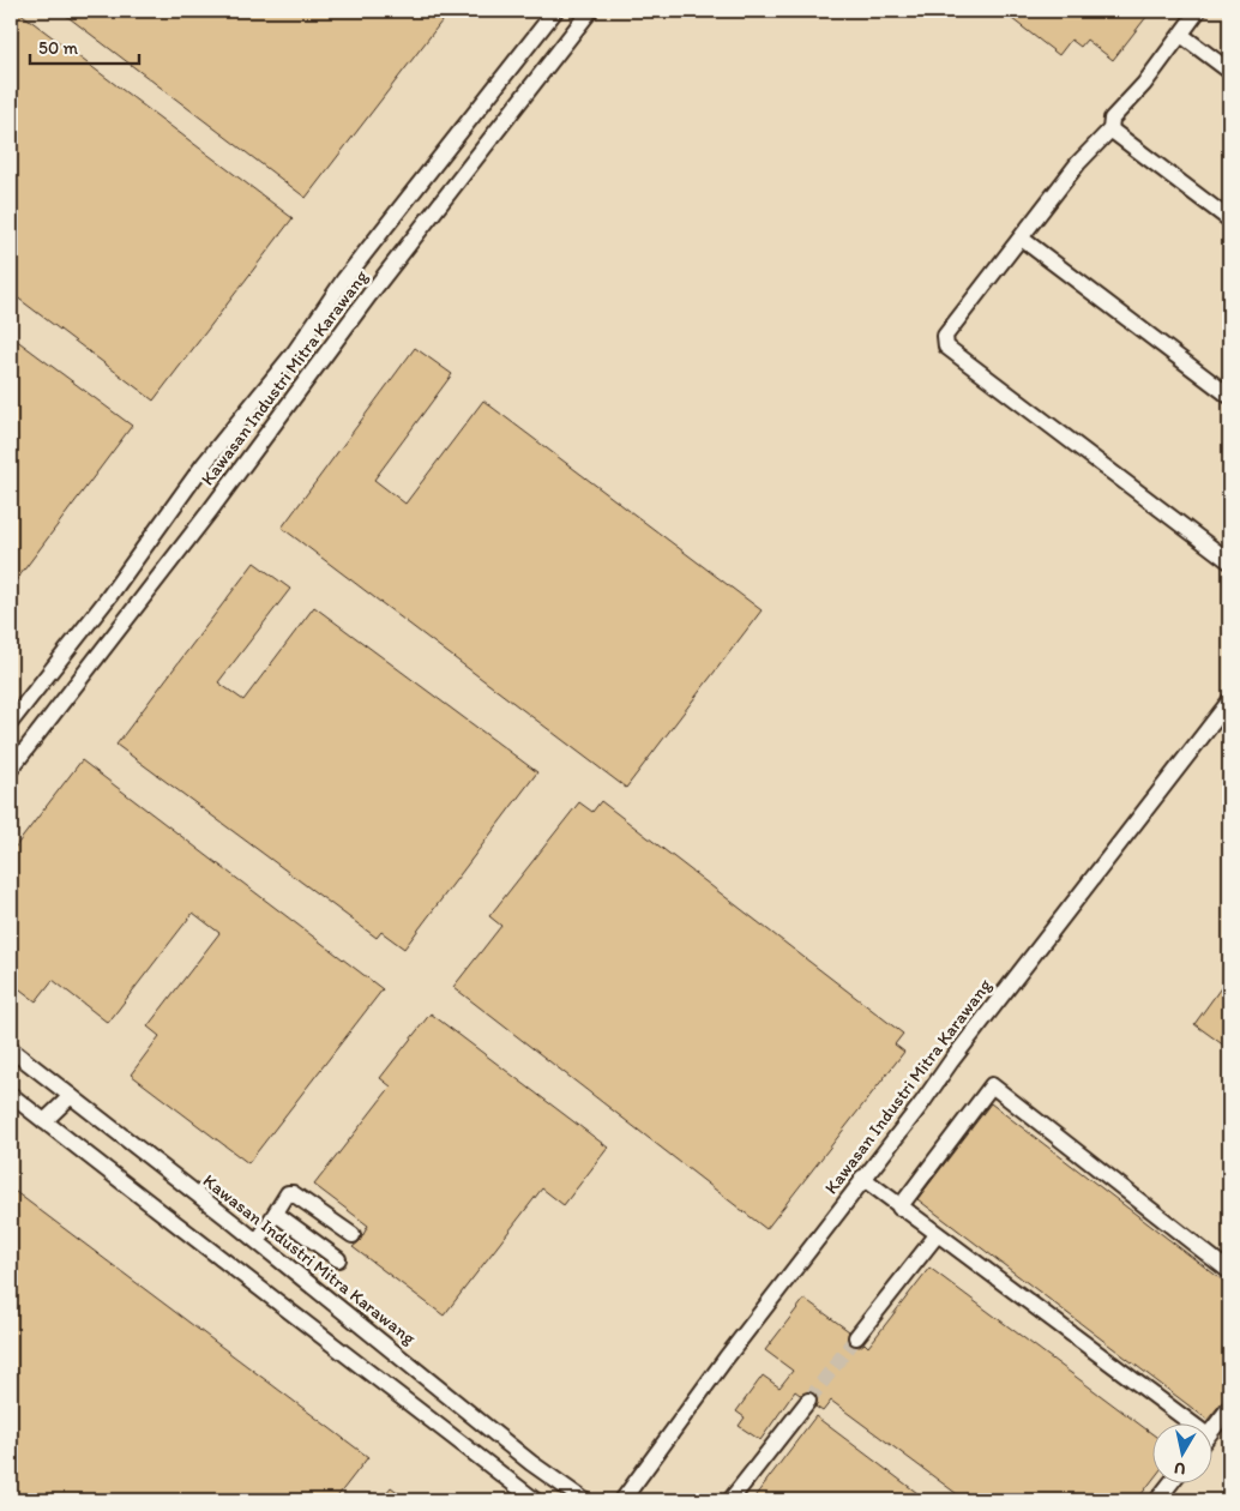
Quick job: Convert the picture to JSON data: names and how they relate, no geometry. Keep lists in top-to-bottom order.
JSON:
{
  "streets": {
    "street": ["Kawasan Industri Mitra Karawang"]
  },
  "scale_bar": "50 m",
  "north": "bottom"
}
